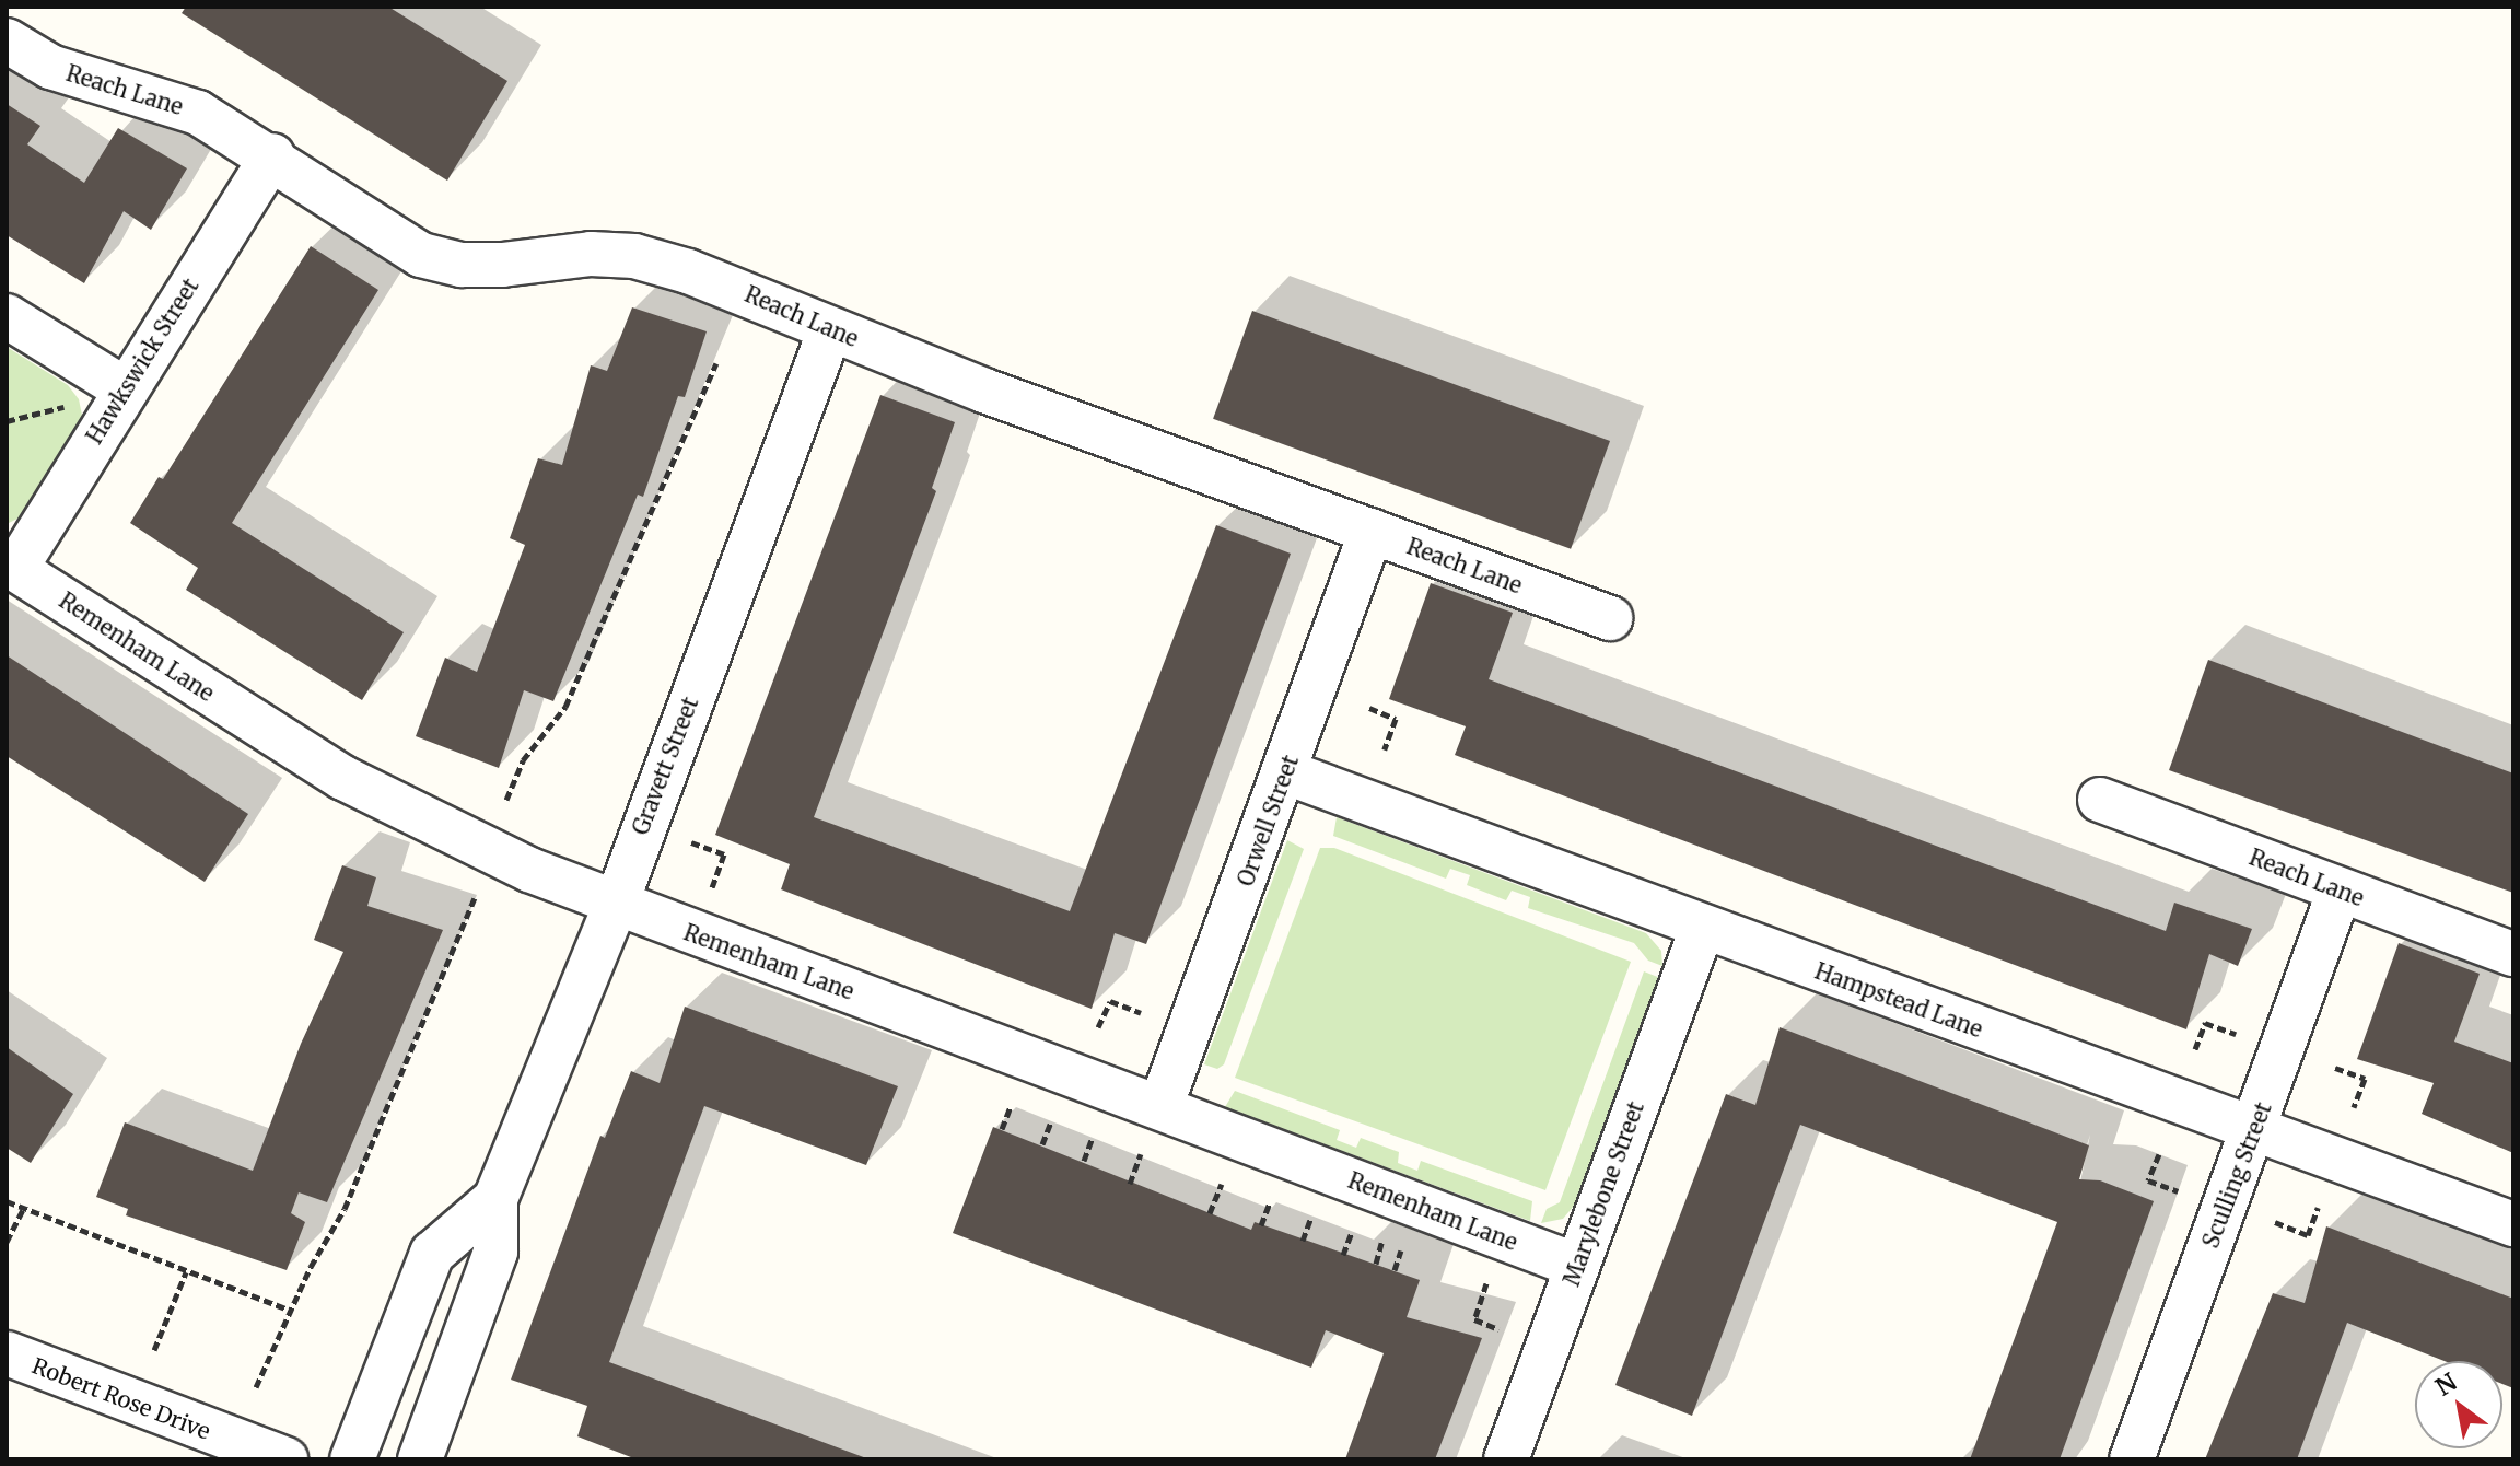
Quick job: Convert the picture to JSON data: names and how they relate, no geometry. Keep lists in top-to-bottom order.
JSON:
{
  "streets": {
    "street": [
      "Reach Lane",
      "Hawkswick Street",
      "Remenham Lane",
      "Gravett Street",
      "Orwell Street",
      "Hampstead Lane",
      "Sculling Street",
      "Marylebone Street",
      "Robert Rose Drive"
    ]
  },
  "crossings": [
    ["Reach Lane", "Hawkswick Street"],
    ["Reach Lane", "Gravett Street"],
    ["Reach Lane", "Orwell Street"],
    ["Reach Lane", "Sculling Street"],
    ["Hawkswick Street", "Remenham Lane"],
    ["Remenham Lane", "Gravett Street"],
    ["Remenham Lane", "Orwell Street"],
    ["Remenham Lane", "Marylebone Street"],
    ["Orwell Street", "Hampstead Lane"],
    ["Hampstead Lane", "Sculling Street"],
    ["Hampstead Lane", "Marylebone Street"]
  ],
  "north": "top left"
}
